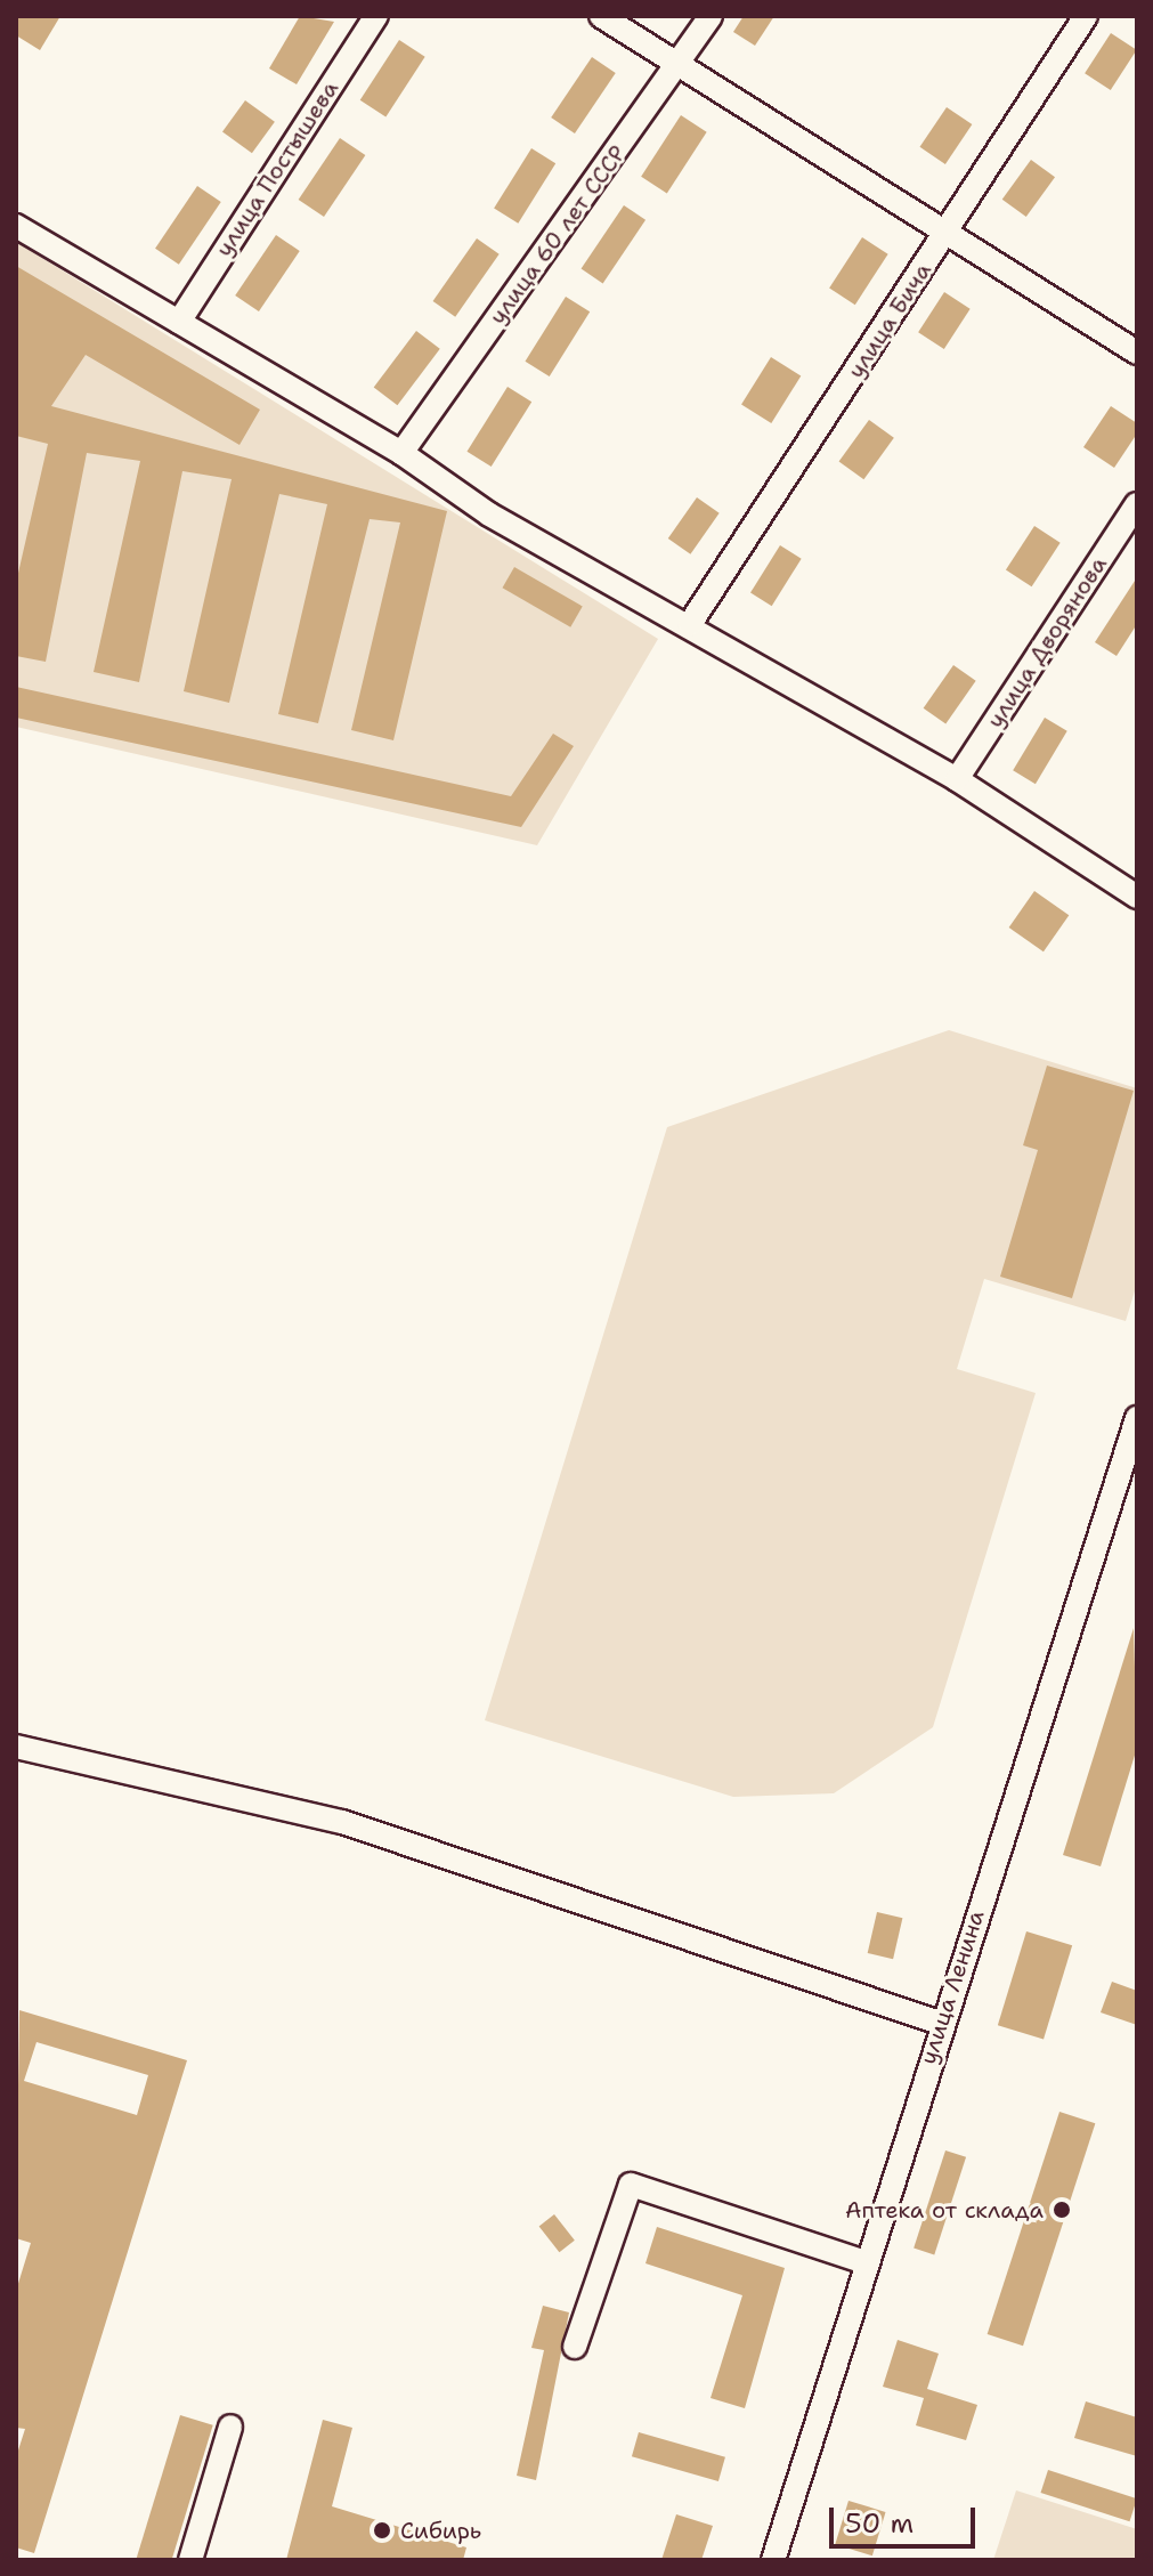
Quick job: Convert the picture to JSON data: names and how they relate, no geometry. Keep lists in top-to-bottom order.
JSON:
{
  "streets": {
    "street": [
      "улица Постышева",
      "улица 60 лет СССР",
      "улица Бича",
      "улица Дворянова",
      "улица Ленина"
    ]
  },
  "places": ["Аптека от склада", "Сибирь"],
  "scale_bar": "50 m"
}
